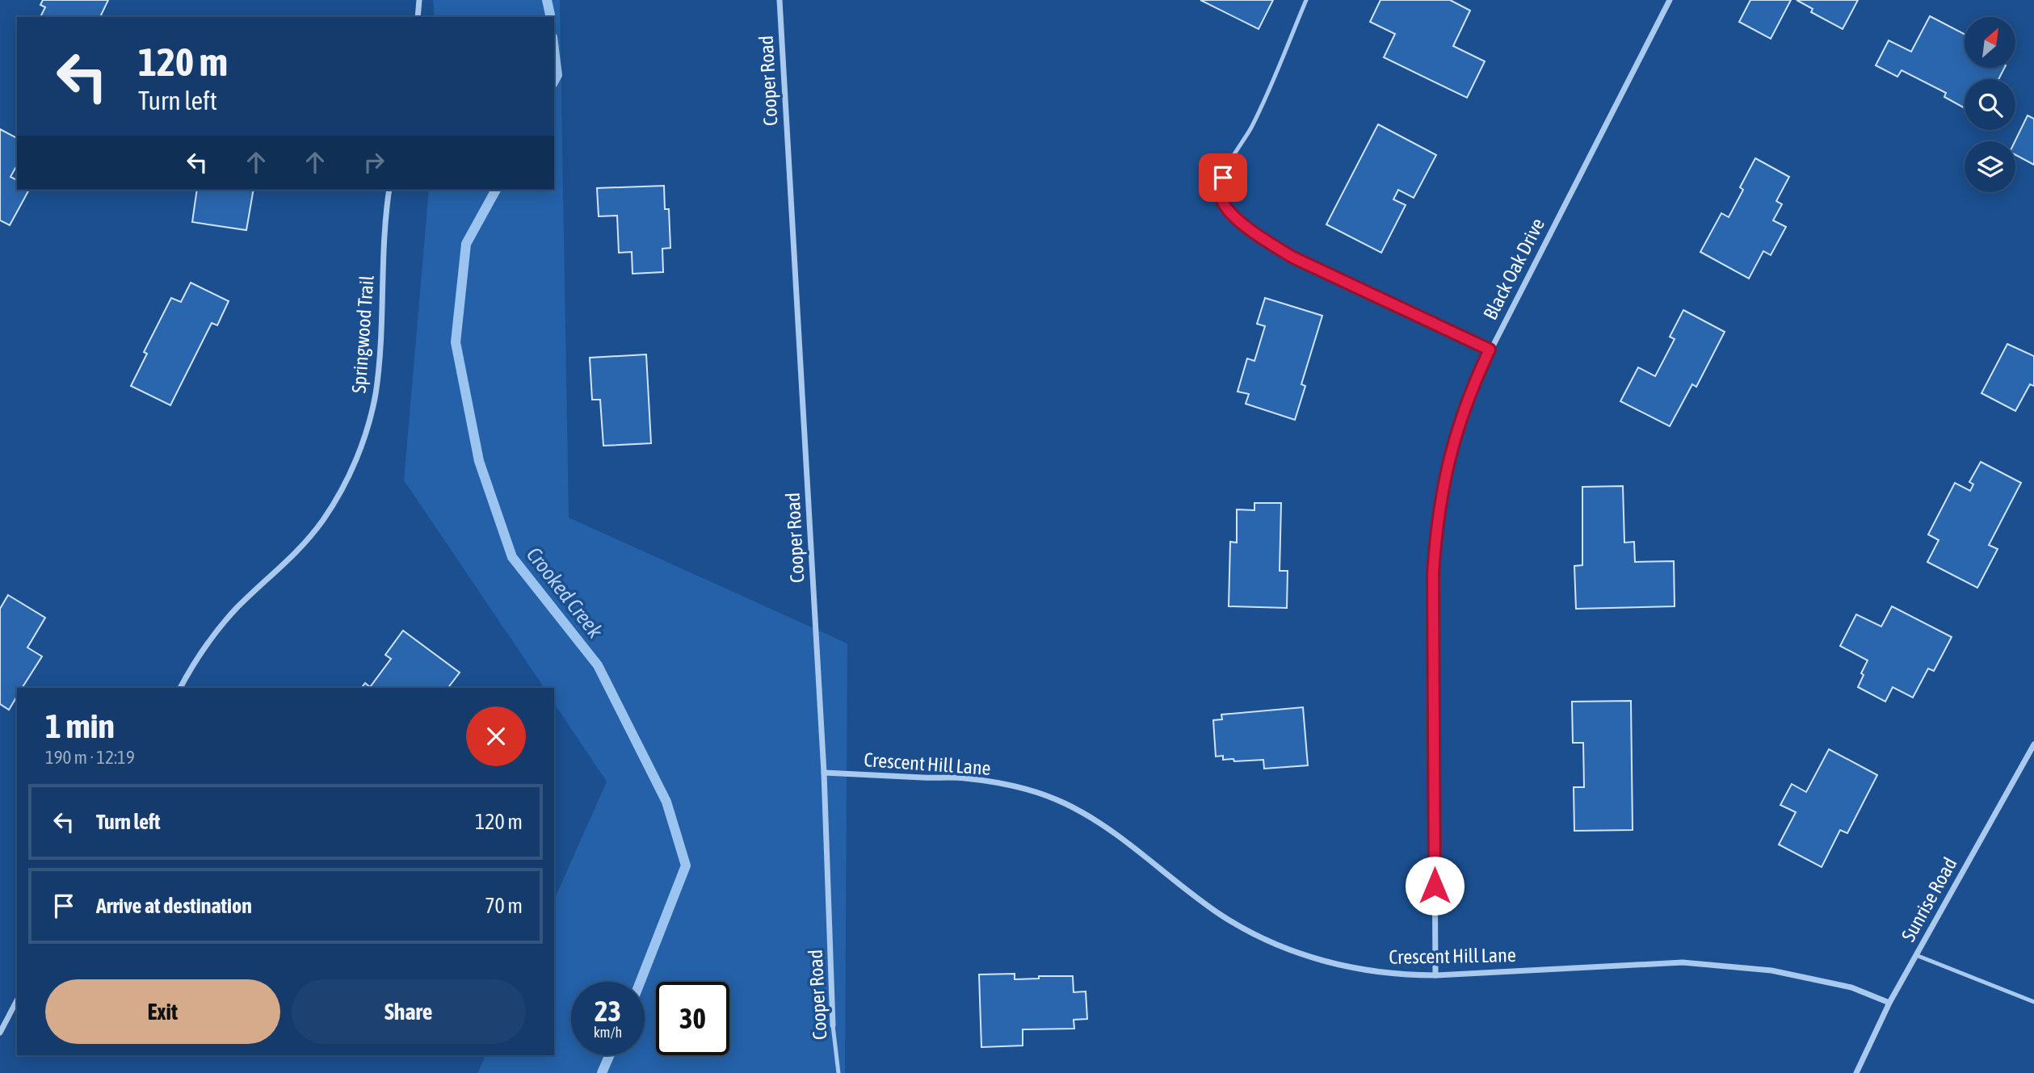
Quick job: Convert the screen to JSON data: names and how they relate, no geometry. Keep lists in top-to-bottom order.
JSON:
{
  "streets": {
    "street": [
      "Cooper Road",
      "Black Oak Drive",
      "Springwood Trail",
      "Crescent Hill Lane",
      "Sunrise Road"
    ]
  },
  "crossings": [
    ["Cooper Road", "Crescent Hill Lane"],
    ["Black Oak Drive", "Crescent Hill Lane"],
    ["Crescent Hill Lane", "Sunrise Road"]
  ],
  "water": ["Crooked Creek"],
  "north": "top right",
  "page": {
    "turn": ["120 m", "Turn left"],
    "heading": ["1 min", "190 m · 12:19"],
    "list": [
      {
        "name": "Turn left",
        "value": "120 m"
      },
      {
        "name": "Arrive at destination",
        "value": "70 m"
      }
    ],
    "buttons": ["Exit", "Share"],
    "speed": "23 km/h",
    "limit": "30"
  }
}
